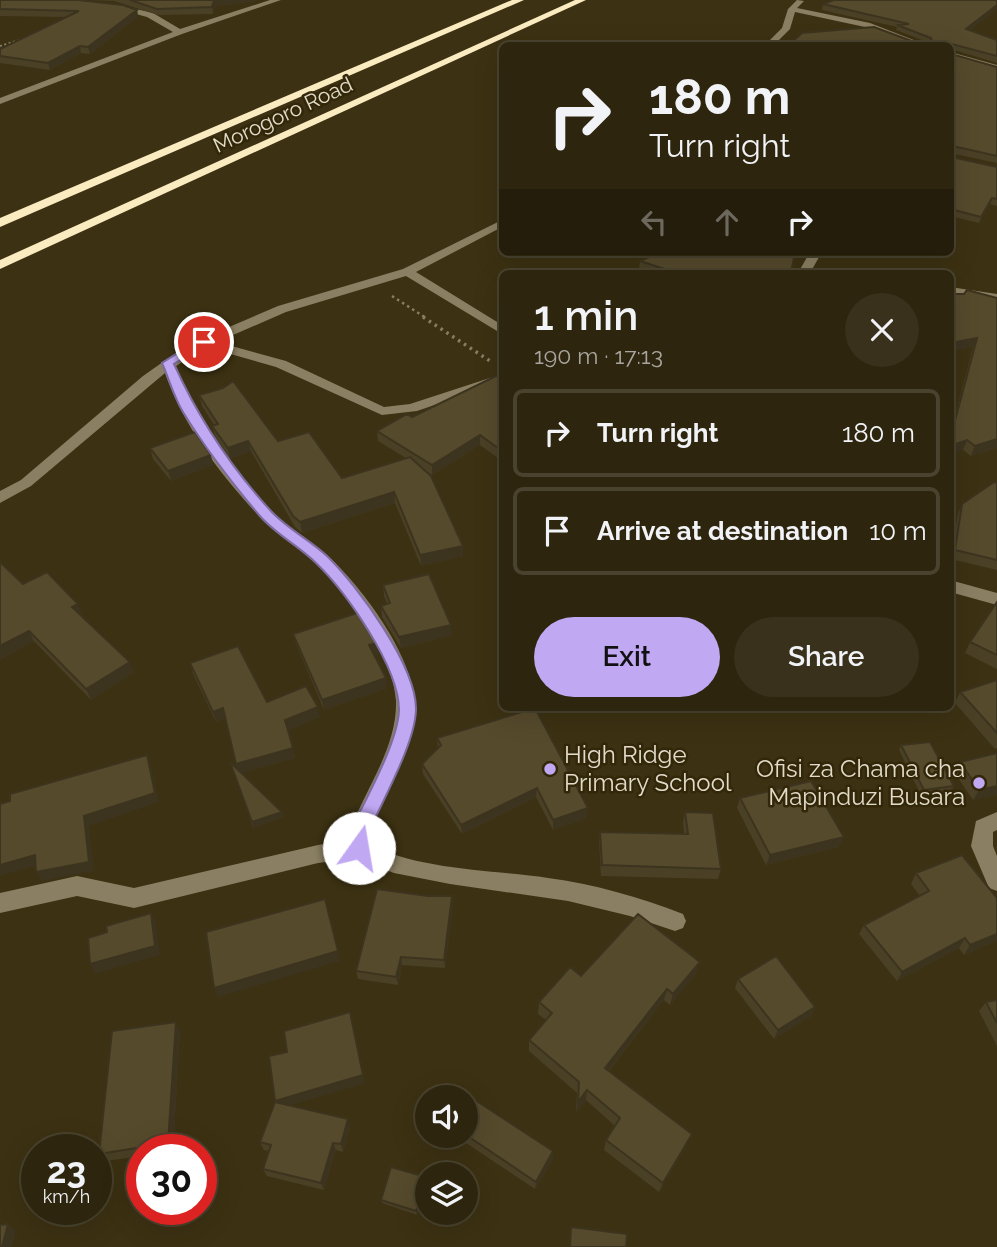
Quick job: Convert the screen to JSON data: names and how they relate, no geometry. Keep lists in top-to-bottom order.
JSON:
{
  "streets": {
    "highway": ["Morogoro Road"]
  },
  "places": ["High Ridge Primary School", "Ofisi za Chama cha Mapinduzi Busara"],
  "page": {
    "turn": ["180 m", "Turn right"],
    "heading": ["1 min", "190 m · 17:13"],
    "list": [
      {
        "name": "Turn right",
        "value": "180 m"
      },
      {
        "name": "Arrive at destination",
        "value": "10 m"
      }
    ],
    "buttons": ["Exit", "Share"],
    "speed": "23 km/h",
    "limit": "30"
  }
}
